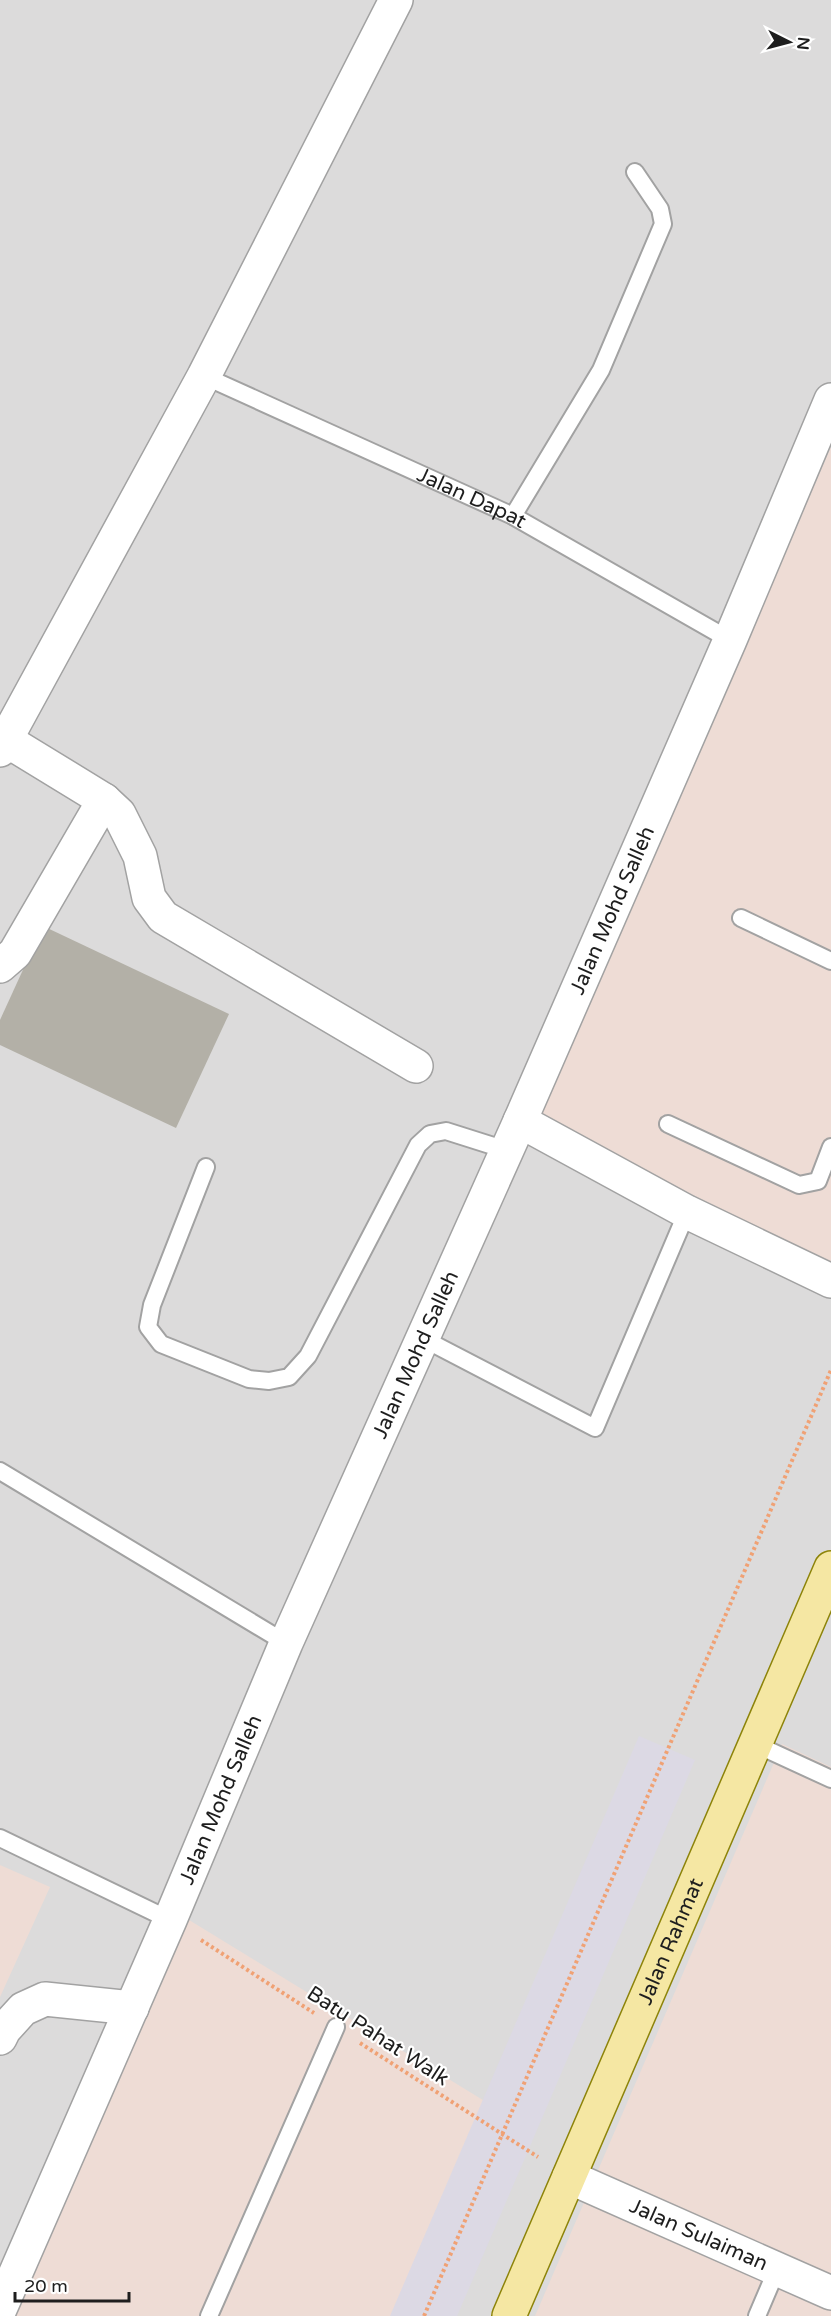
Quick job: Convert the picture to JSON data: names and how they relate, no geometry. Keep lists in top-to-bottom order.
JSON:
{
  "streets": {
    "main road": ["Jalan Rahmat"],
    "street": ["Jalan Mohd Salleh", "Jalan Sulaiman"],
    "lane": ["Jalan Dapat"],
    "path": ["Batu Pahat Walk"]
  },
  "crossings": [
    ["Jalan Dapat", "Jalan Mohd Salleh"],
    ["Jalan Mohd Salleh", "Batu Pahat Walk"],
    ["Jalan Rahmat", "Batu Pahat Walk"],
    ["Jalan Rahmat", "Jalan Sulaiman"],
    ["Batu Pahat Walk", "Jalan Sulaiman"]
  ],
  "scale_bar": "20 m",
  "north": "right"
}
